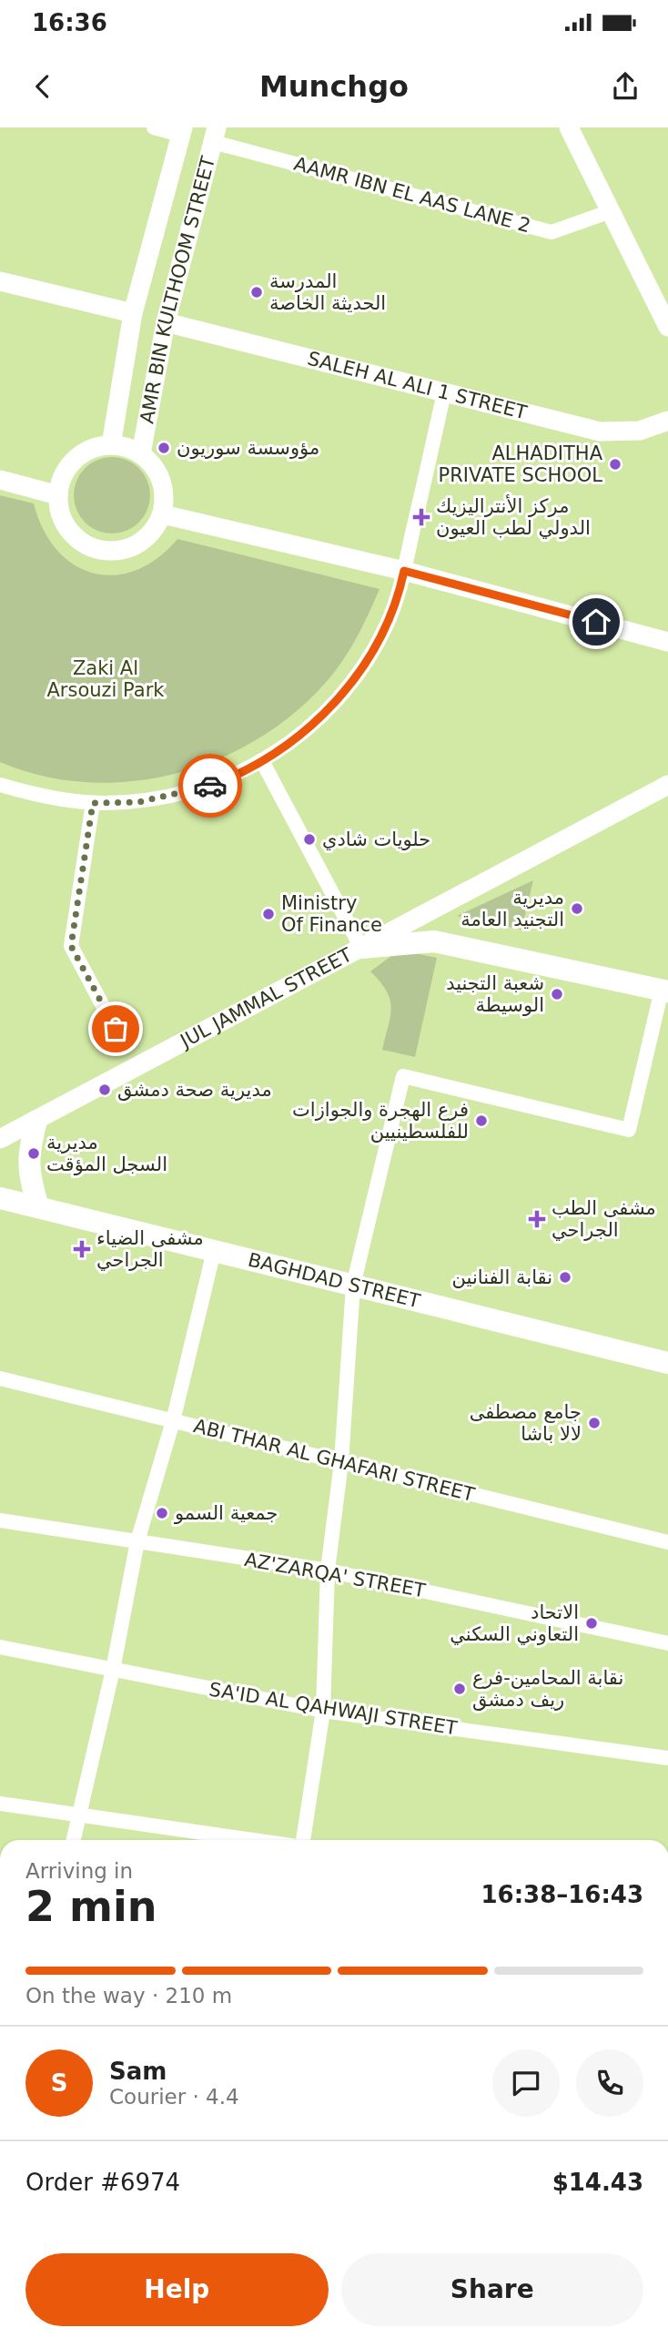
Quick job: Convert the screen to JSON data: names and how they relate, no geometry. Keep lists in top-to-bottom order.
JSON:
{
  "streets": {
    "main road": [
      "AMR BIN KULTHOOM STREET",
      "SALEH AL ALI 1 STREET",
      "JUL JAMMAL STREET",
      "BAGHDAD STREET"
    ],
    "street": [
      "AAMR IBN EL AAS LANE 2",
      "ABI THAR AL GHAFARI STREET",
      "AZ'ZARQA' STREET",
      "SA'ID AL QAHWAJI STREET"
    ]
  },
  "crossings": [
    ["AAMR IBN EL AAS LANE 2", "AMR BIN KULTHOOM STREET"],
    ["AMR BIN KULTHOOM STREET", "SALEH AL ALI 1 STREET"]
  ],
  "parks": ["Zaki Al Arsouzi Park"],
  "places": {
    "other": [
      "المدرسة الحديثة الخاصة",
      "مؤوسسة سوريون",
      "ALHADITHA PRIVATE SCHOOL",
      "حلويات شادي",
      "مديرية التجنيد العامة",
      "Ministry Of Finance",
      "شعبة التجنيد الوسيطة",
      "مديرية صحة دمشق",
      "فرع الهجرة والجوازات للفلسطينيين",
      "مديرية السجل المؤقت",
      "نقابة الفنانين",
      "جامع مصطفى لالا باشا",
      "جمعية السمو",
      "الاتحاد التعاوني السكني",
      "نقابة المحامين-فرع ريف دمشق"
    ],
    "health": ["مركز الأنتراليزيك الدولي لطب العيون", "مشفى الطب الجراحي", "مشفى الضياء الجراحي"]
  },
  "page": {
    "status": "16:36",
    "header": "Munchgo",
    "heading": ["2 min", "Arriving in", "16:38–16:43"],
    "panel": [
      "Sam",
      "Courier · 4.4",
      "Order #6974",
      "$14.43"
    ],
    "bar": "On the way · 210 m",
    "round": "S",
    "buttons": ["Help", "Share"]
  }
}
